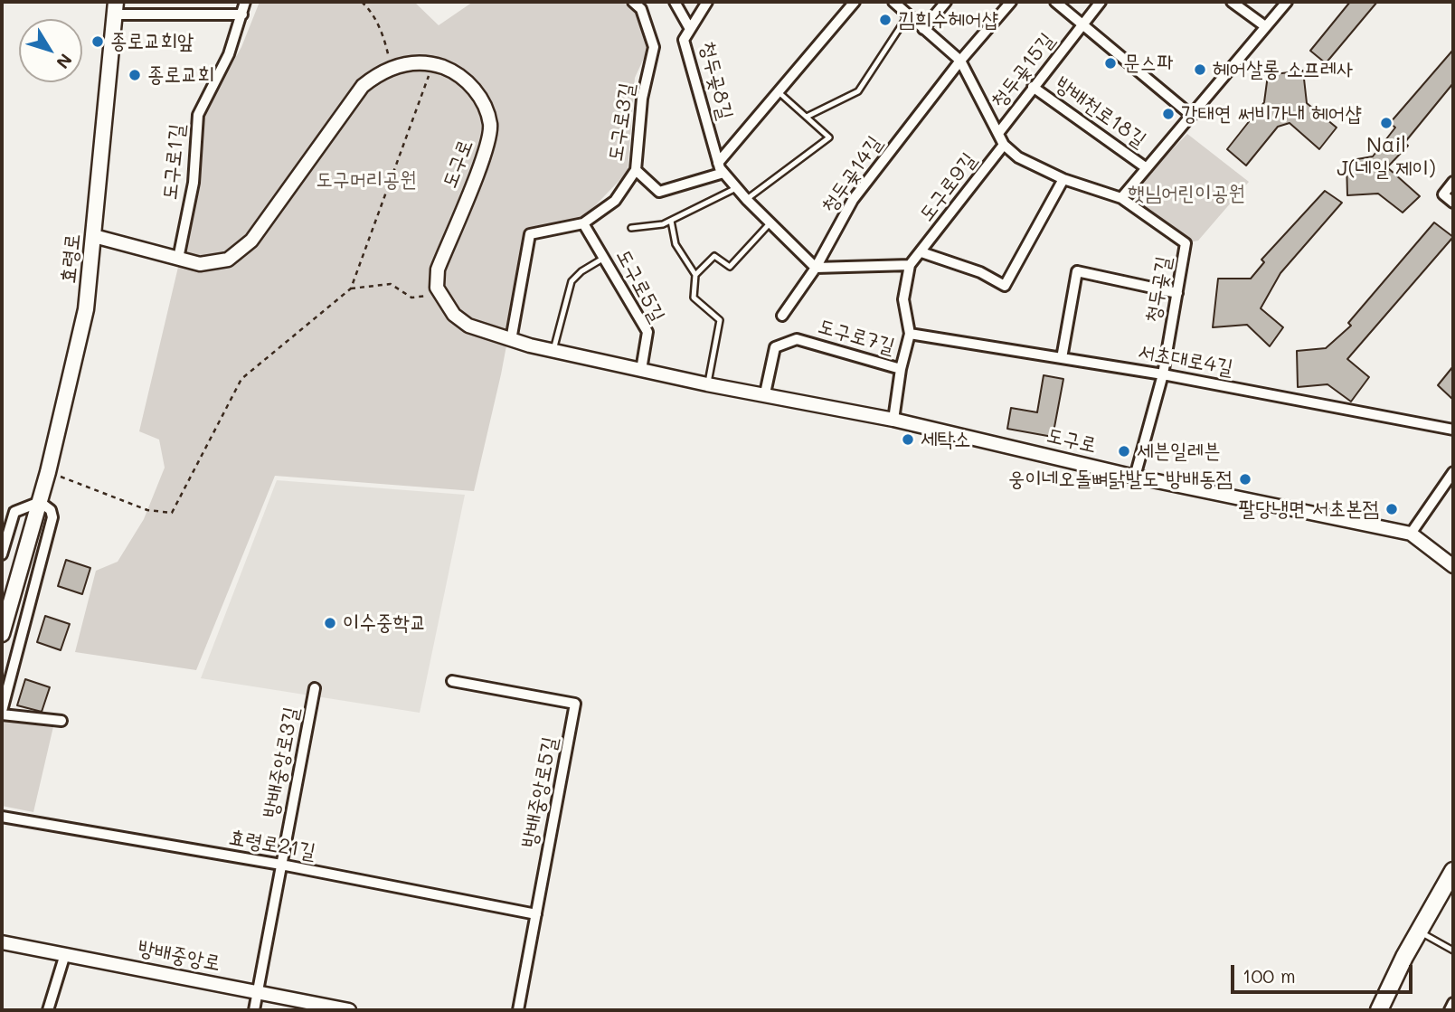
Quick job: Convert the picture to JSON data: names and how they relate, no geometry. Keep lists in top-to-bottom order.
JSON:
{
  "streets": {
    "main road": ["효령로"],
    "street": [
      "청두곶15길",
      "청두곶8길",
      "방배천로18길",
      "도구로3길",
      "도구로1길",
      "도구로",
      "청두곶14길",
      "도구로9길",
      "도구로5길",
      "청두곶길",
      "도구로7길",
      "서초대로4길",
      "방배중앙로3길",
      "방배중앙로5길",
      "효령로21길",
      "방배중앙로"
    ]
  },
  "crossings": [
    ["청두곶15길", "방배천로18길"],
    ["청두곶8길", "청두곶14길"],
    ["방배천로18길", "청두곶길"],
    ["도구로3길", "도구로"],
    ["도구로3길", "도구로5길"],
    ["도구로1길", "도구로"],
    ["도구로1길", "효령로"],
    ["도구로", "효령로"],
    ["도구로", "도구로5길"],
    ["도구로", "청두곶길"],
    ["도구로", "도구로7길"],
    ["도구로9길", "청두곶길"],
    ["청두곶길", "서초대로4길"],
    ["방배중앙로3길", "효령로21길"],
    ["방배중앙로3길", "방배중앙로"],
    ["방배중앙로5길", "효령로21길"]
  ],
  "parks": ["도구머리공원", "햇님어린이공원"],
  "places": [
    "김희수헤어샵",
    "종로교회앞",
    "문스파",
    "헤어살롱 소프레사",
    "종로교회",
    "강태연 써비가내 헤어샵",
    "Nail J(네일 제이)",
    "세탁소",
    "세븐일레븐",
    "웅이네오돌뼈닭발도 방배동점",
    "팔당냉면 서초본점",
    "이수중학교"
  ],
  "scale_bar": "100 m",
  "north": "bottom right"
}
